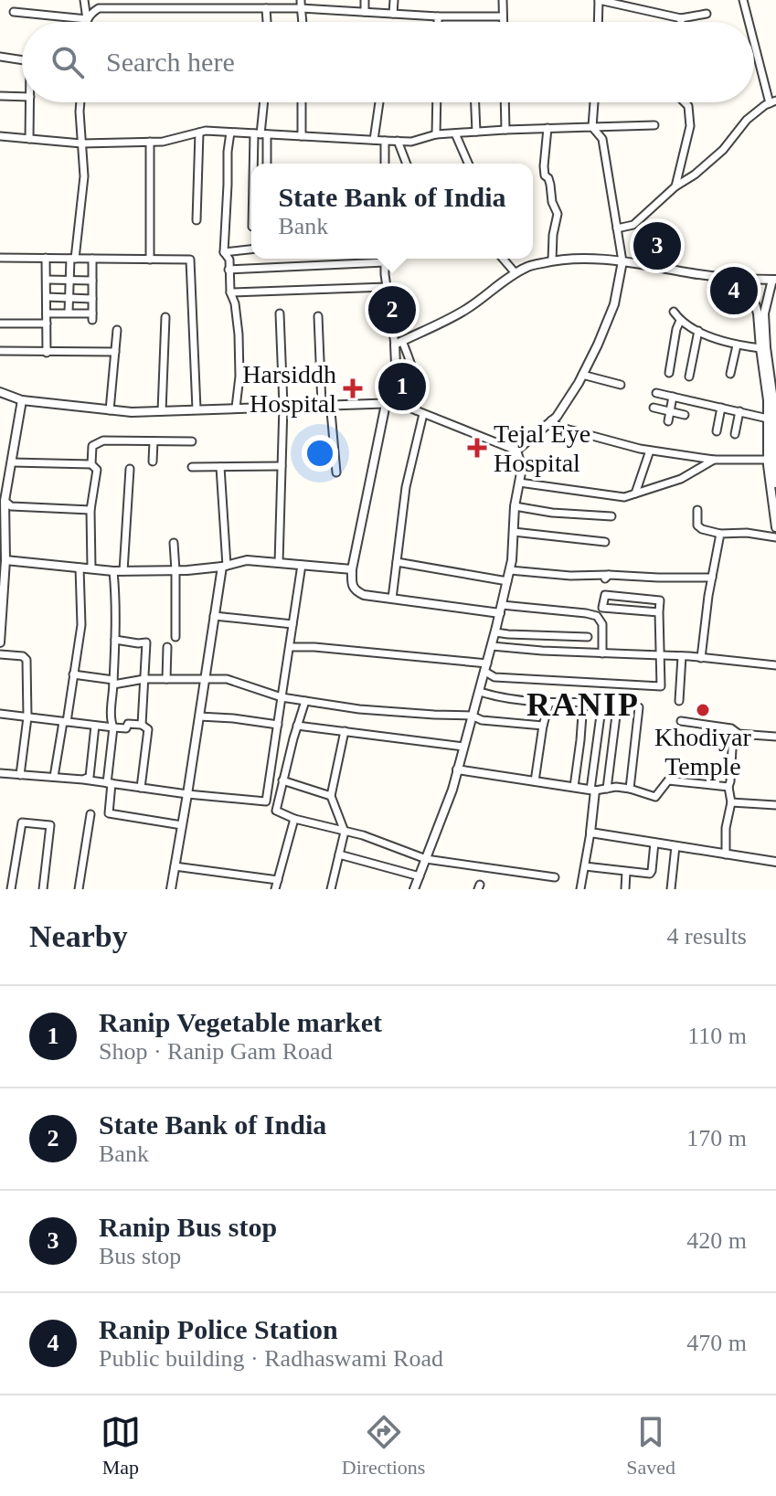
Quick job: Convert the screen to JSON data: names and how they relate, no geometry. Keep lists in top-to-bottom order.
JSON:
{
  "districts": ["RANIP"],
  "places": {
    "health": ["Harsiddh Hospital", "Tejal Eye Hospital"],
    "other": ["Khodiyar Temple"]
  },
  "page": {
    "search": "Search here",
    "popup": ["State Bank of India", "Bank"],
    "pins": [
      "3",
      "4",
      "2",
      "1"
    ],
    "heading": ["Nearby", "4 results"],
    "list": [
      {
        "mark": "1",
        "name": "Ranip Vegetable market",
        "note": "Shop · Ranip Gam Road",
        "value": "110 m"
      },
      {
        "mark": "2",
        "name": "State Bank of India",
        "note": "Bank",
        "value": "170 m"
      },
      {
        "mark": "3",
        "name": "Ranip Bus stop",
        "note": "Bus stop",
        "value": "420 m"
      },
      {
        "mark": "4",
        "name": "Ranip Police Station",
        "note": "Public building · Radhaswami Road",
        "value": "470 m"
      }
    ],
    "nav": ["Map", "Directions", "Saved"]
  }
}
